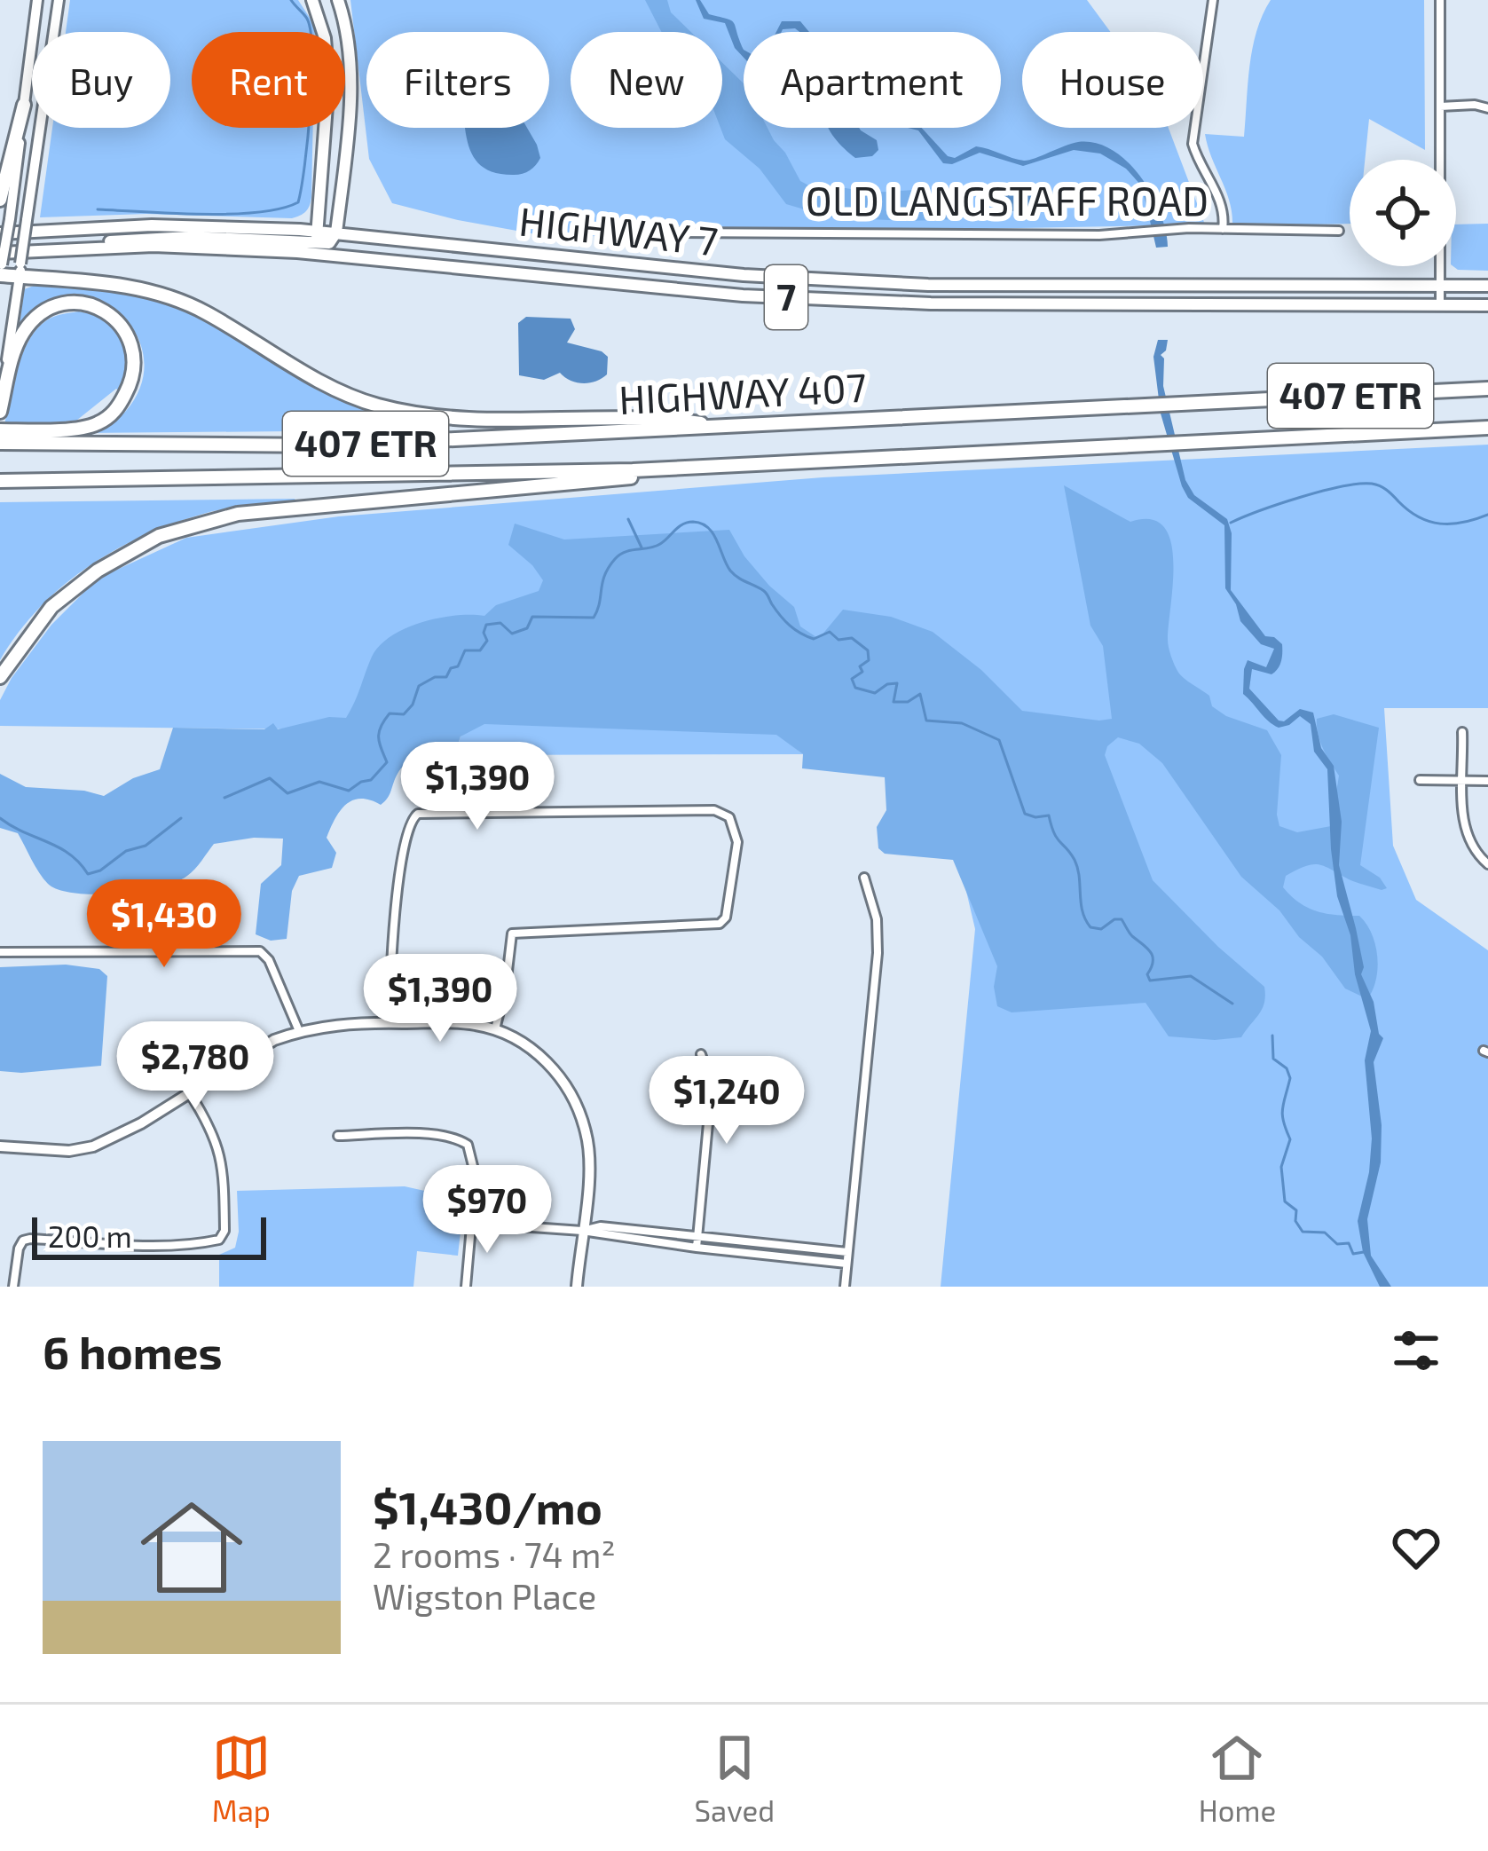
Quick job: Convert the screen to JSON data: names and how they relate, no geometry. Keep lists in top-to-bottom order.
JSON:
{
  "streets": {
    "highway": ["HIGHWAY 407", "407 ETR"],
    "main road": ["HIGHWAY 7", "7"],
    "street": ["OLD LANGSTAFF ROAD"]
  },
  "scale_bar": "200 m",
  "page": {
    "chip": [
      "Buy",
      "Rent",
      "Filters",
      "New",
      "Apartment",
      "House"
    ],
    "price": [
      "$1,390",
      "$1,430",
      "$1,390",
      "$2,780",
      "$1,240",
      "$970"
    ],
    "scale": "200 m",
    "heading": "6 homes",
    "list": [
      {
        "name": "$1,430/mo",
        "note": "2 rooms · 74 m² · Wigston Place"
      }
    ],
    "tabs": ["Map", "Saved", "Home"]
  }
}
